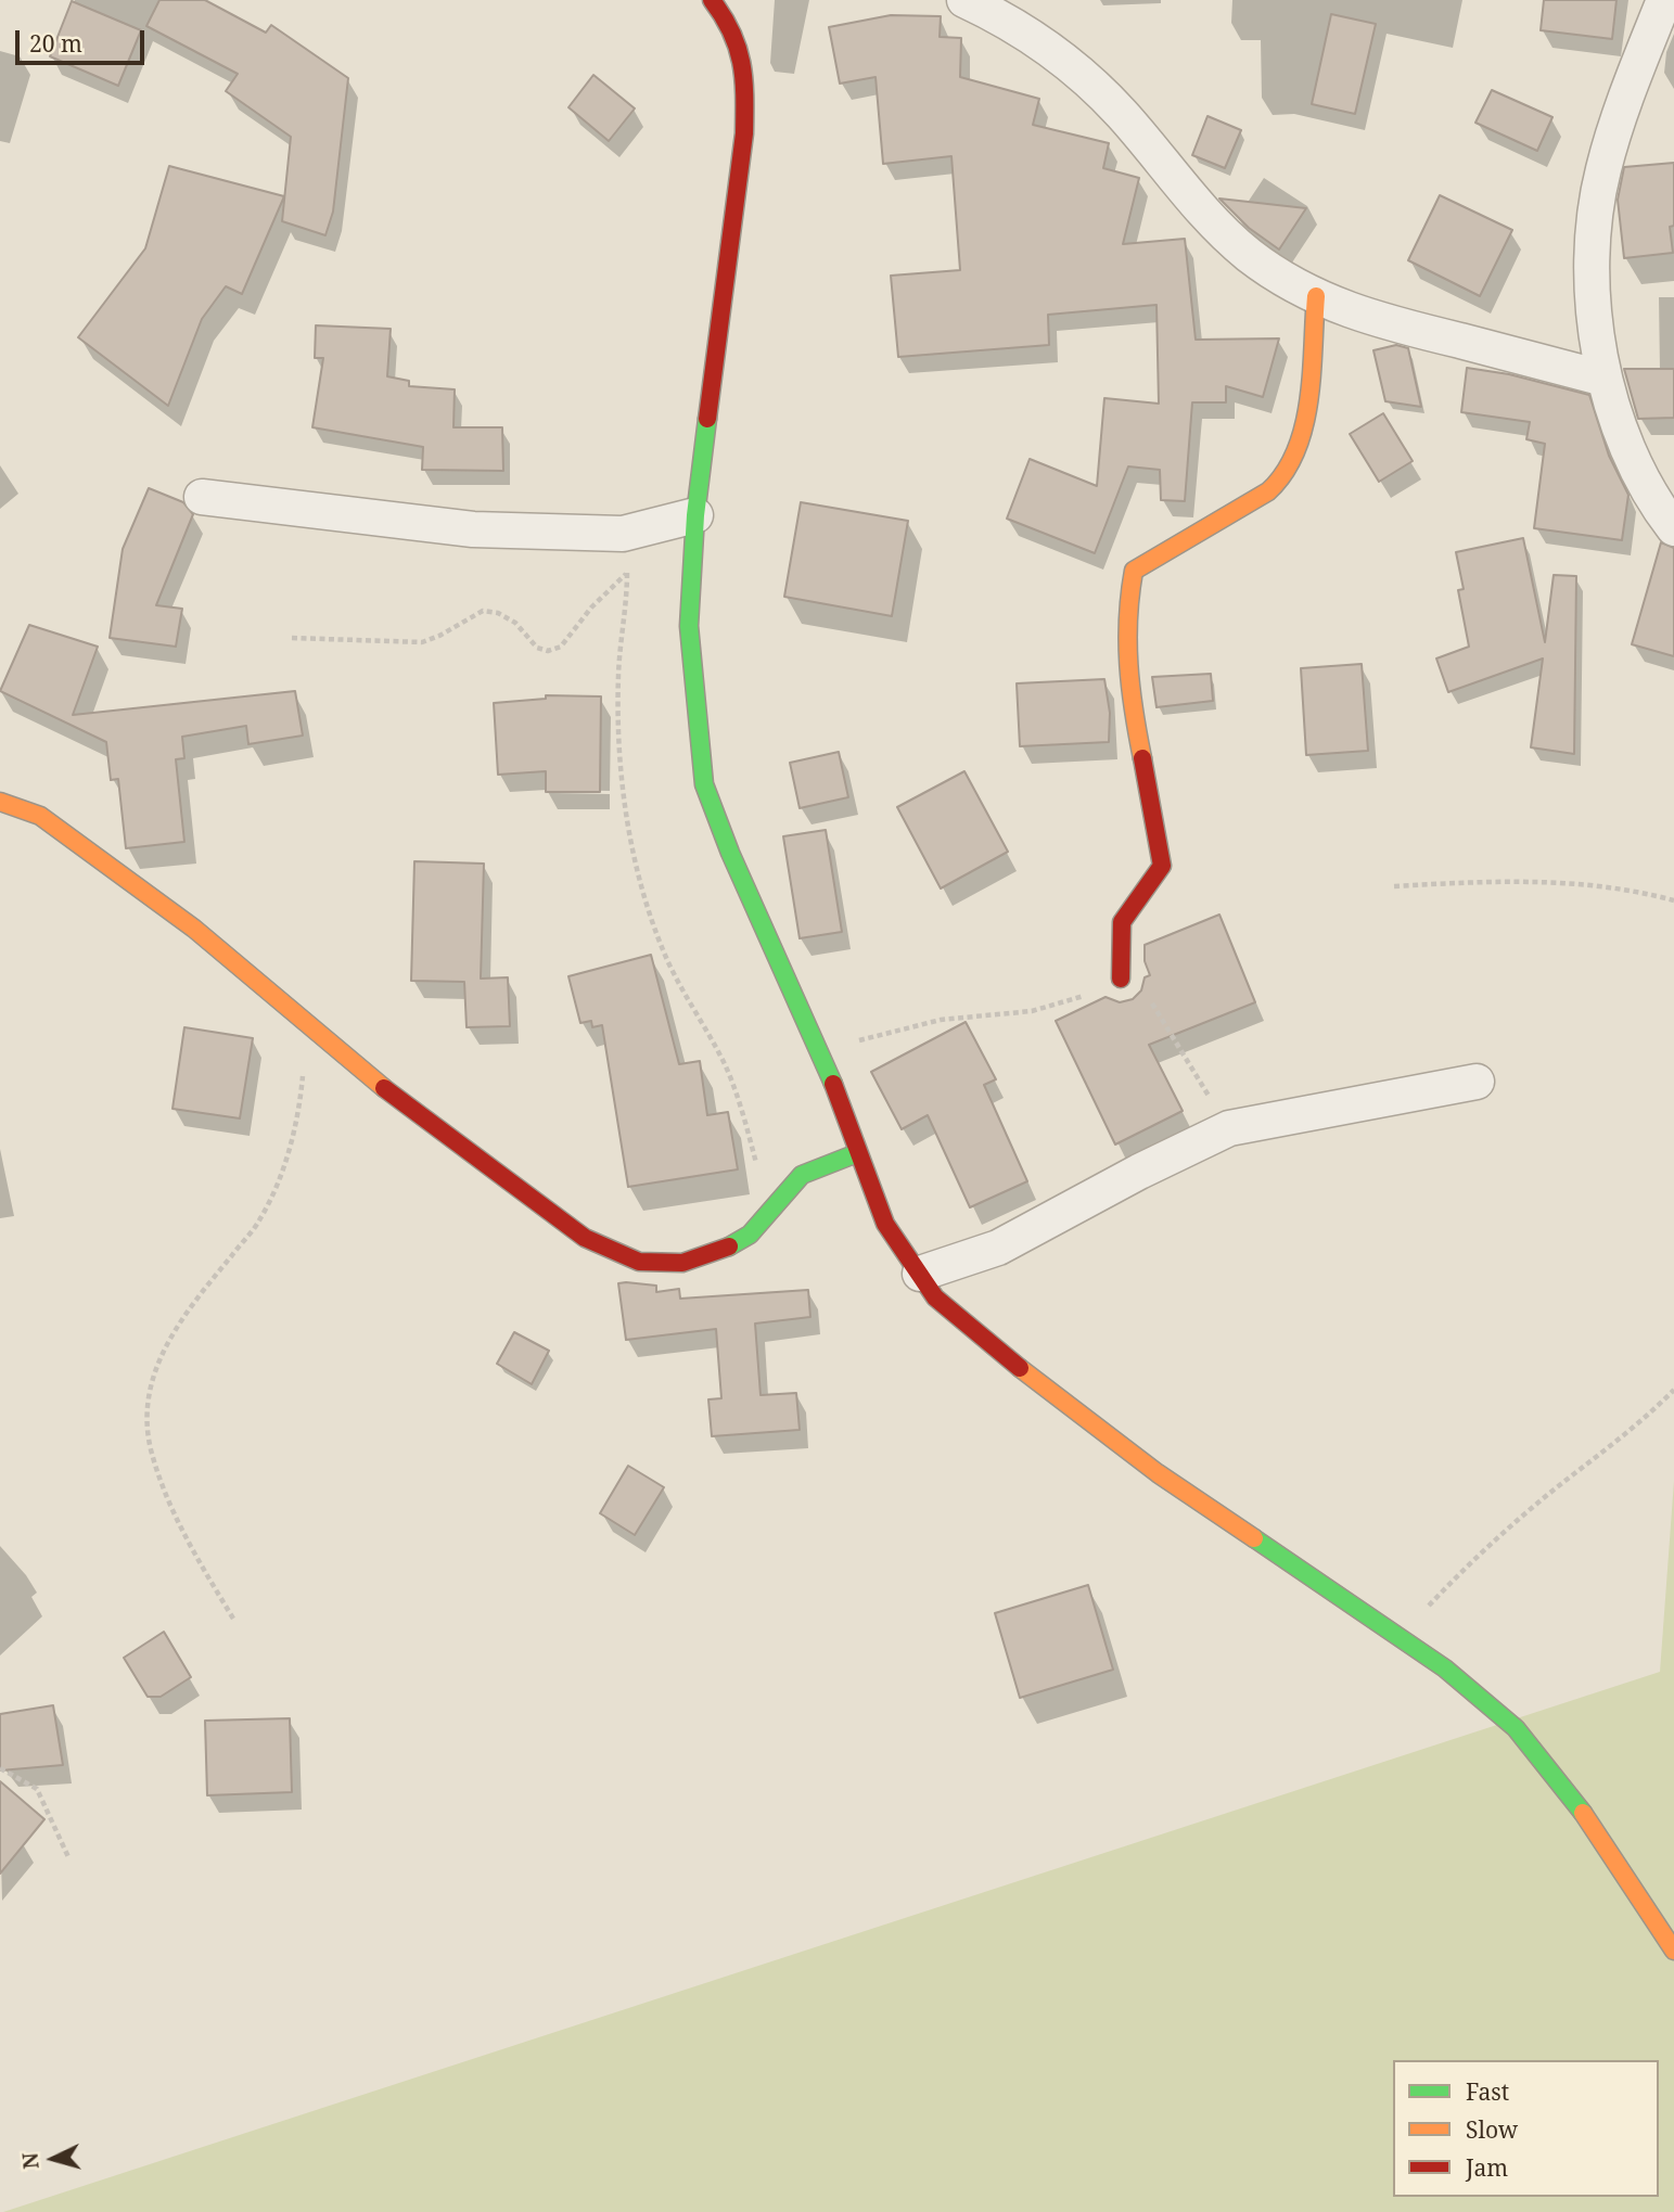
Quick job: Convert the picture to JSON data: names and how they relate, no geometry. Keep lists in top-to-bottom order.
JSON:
{
  "legend": ["Fast", "Slow", "Jam"],
  "scale_bar": "20 m",
  "north": "left"
}
